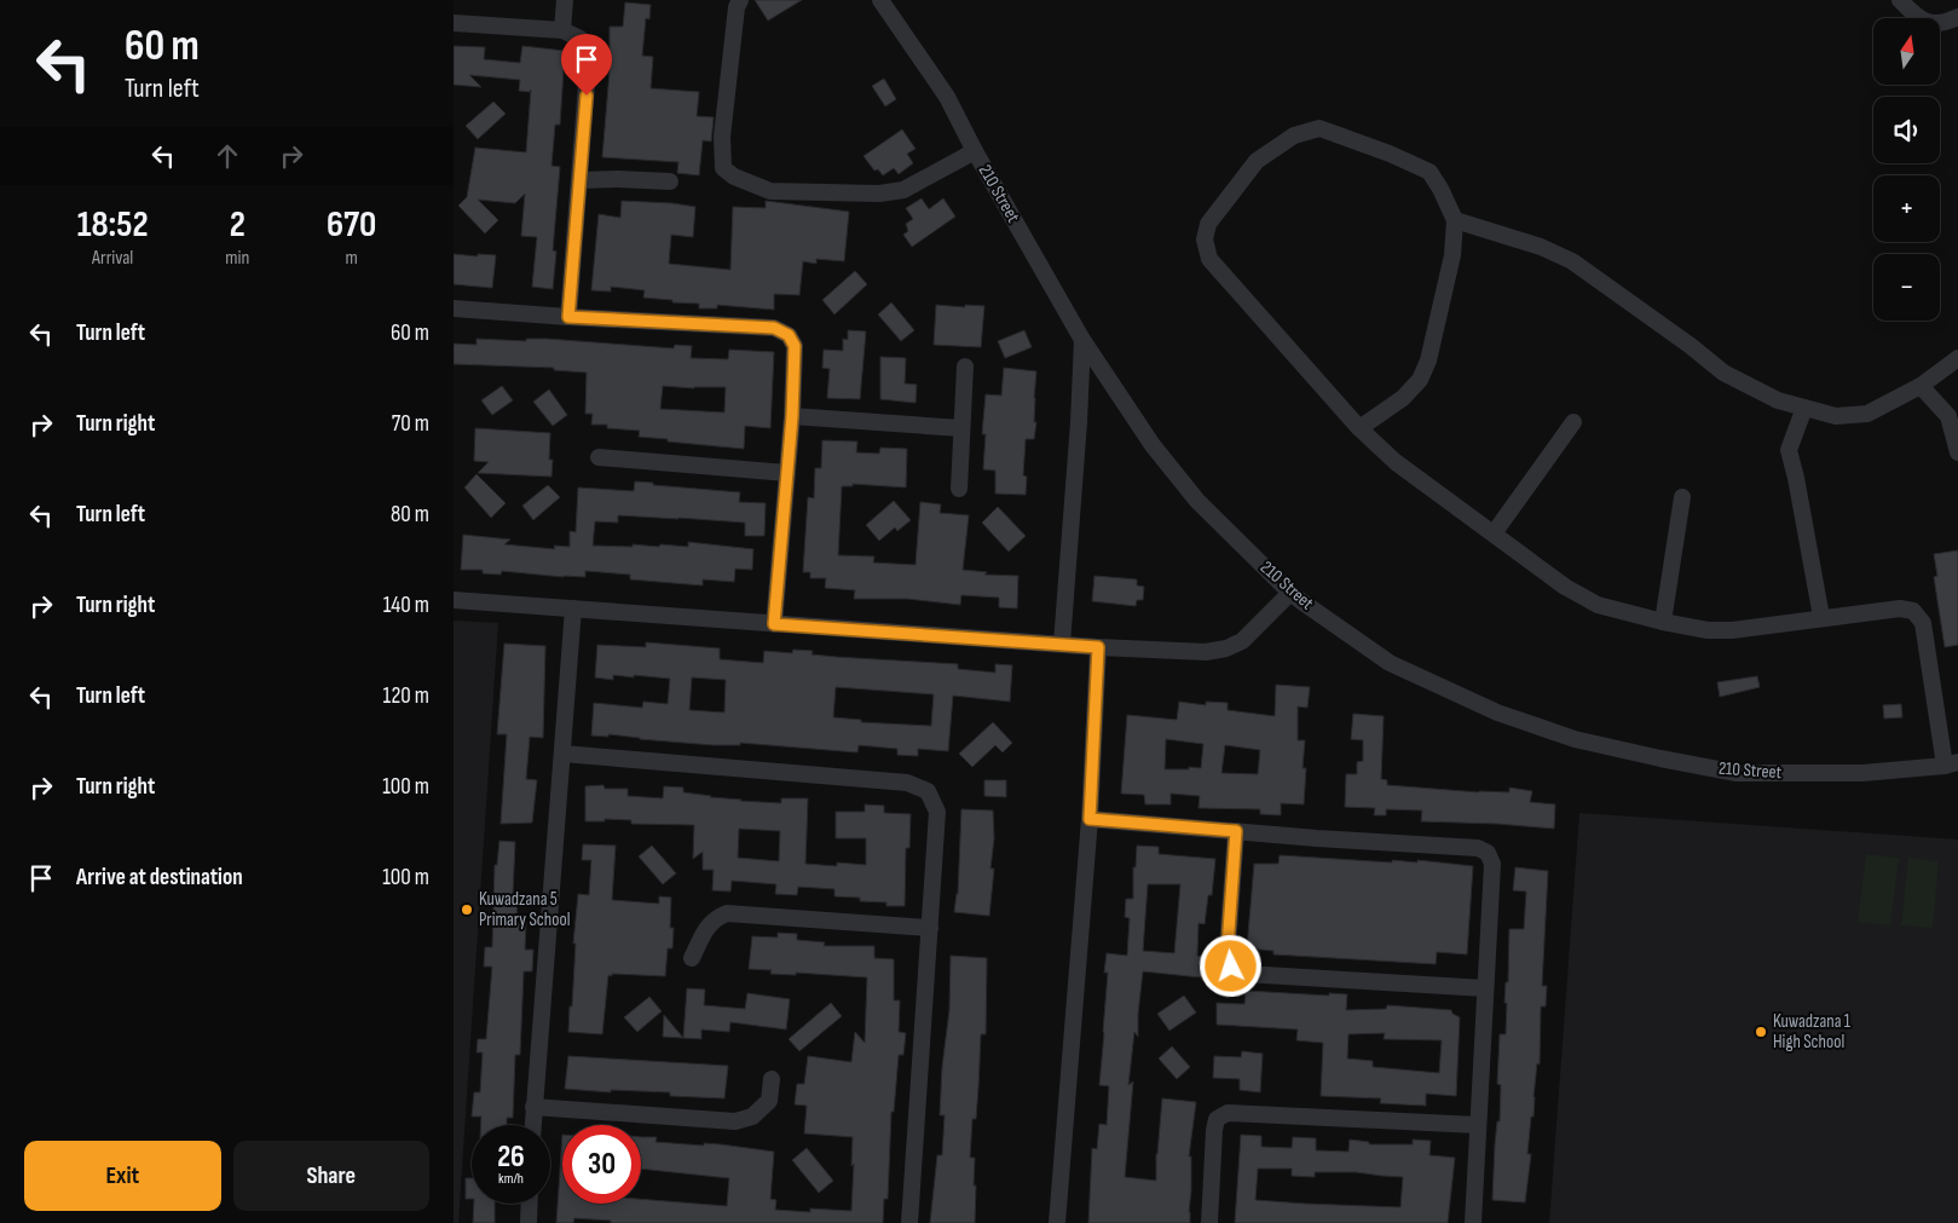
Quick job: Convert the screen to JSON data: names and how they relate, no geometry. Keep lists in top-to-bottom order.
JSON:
{
  "streets": {
    "street": ["210 Street"]
  },
  "places": ["Kuwadzana 5 Primary School", "Kuwadzana 1 High School"],
  "north": "top",
  "page": {
    "turn": ["60 m", "Turn left"],
    "map_buttons": ["+", "−"],
    "eta": [
      "18:52",
      "Arrival",
      "2",
      "min",
      "670",
      "m"
    ],
    "list": [
      {
        "name": "Turn left",
        "value": "60 m"
      },
      {
        "name": "Turn right",
        "value": "70 m"
      },
      {
        "name": "Turn left",
        "value": "80 m"
      },
      {
        "name": "Turn right",
        "value": "140 m"
      },
      {
        "name": "Turn left",
        "value": "120 m"
      },
      {
        "name": "Turn right",
        "value": "100 m"
      },
      {
        "name": "Arrive at destination",
        "value": "100 m"
      }
    ],
    "speed": "26 km/h",
    "limit": "30",
    "buttons": ["Exit", "Share"]
  }
}
